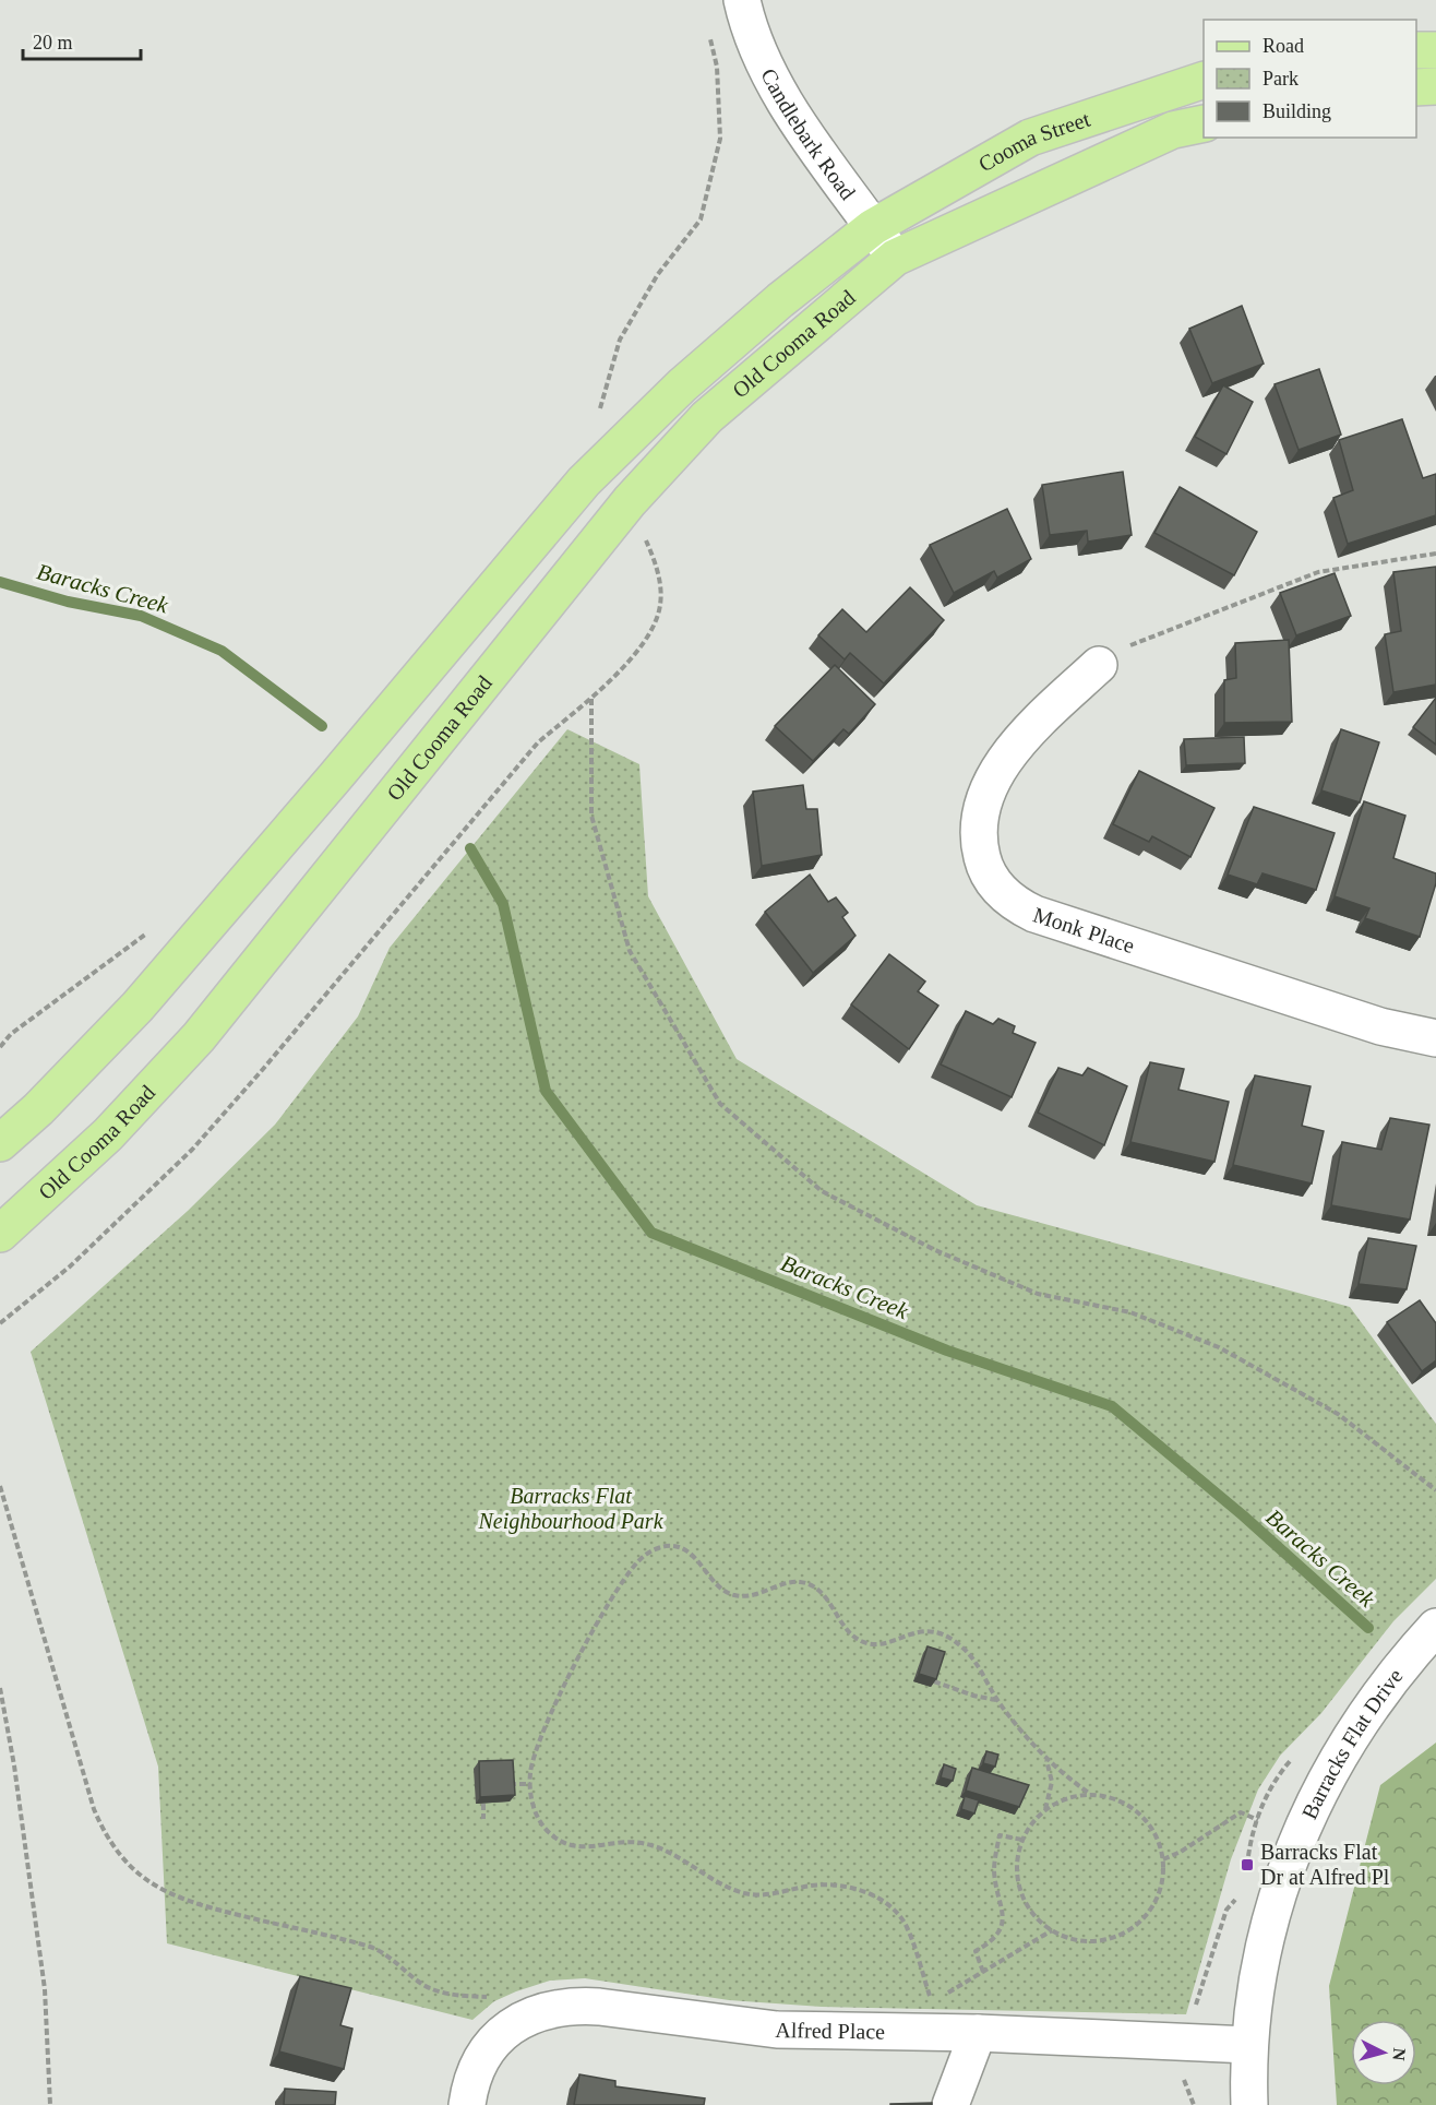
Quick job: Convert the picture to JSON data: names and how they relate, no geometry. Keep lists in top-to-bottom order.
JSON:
{
  "streets": {
    "main road": ["Cooma Street", "Old Cooma Road"],
    "street": [
      "Candlebark Road",
      "Monk Place",
      "Barracks Flat Drive",
      "Alfred Place"
    ]
  },
  "crossings": [
    ["Candlebark Road", "Cooma Street"],
    ["Candlebark Road", "Old Cooma Road"],
    ["Cooma Street", "Old Cooma Road"],
    ["Barracks Flat Drive", "Alfred Place"]
  ],
  "water": ["Baracks Creek"],
  "parks": ["Barracks Flat Neighbourhood Park"],
  "places": {
    "transit": ["Barracks Flat Dr at Alfred Pl"]
  },
  "legend": ["Road", "Park", "Building"],
  "scale_bar": "20 m",
  "north": "right"
}
